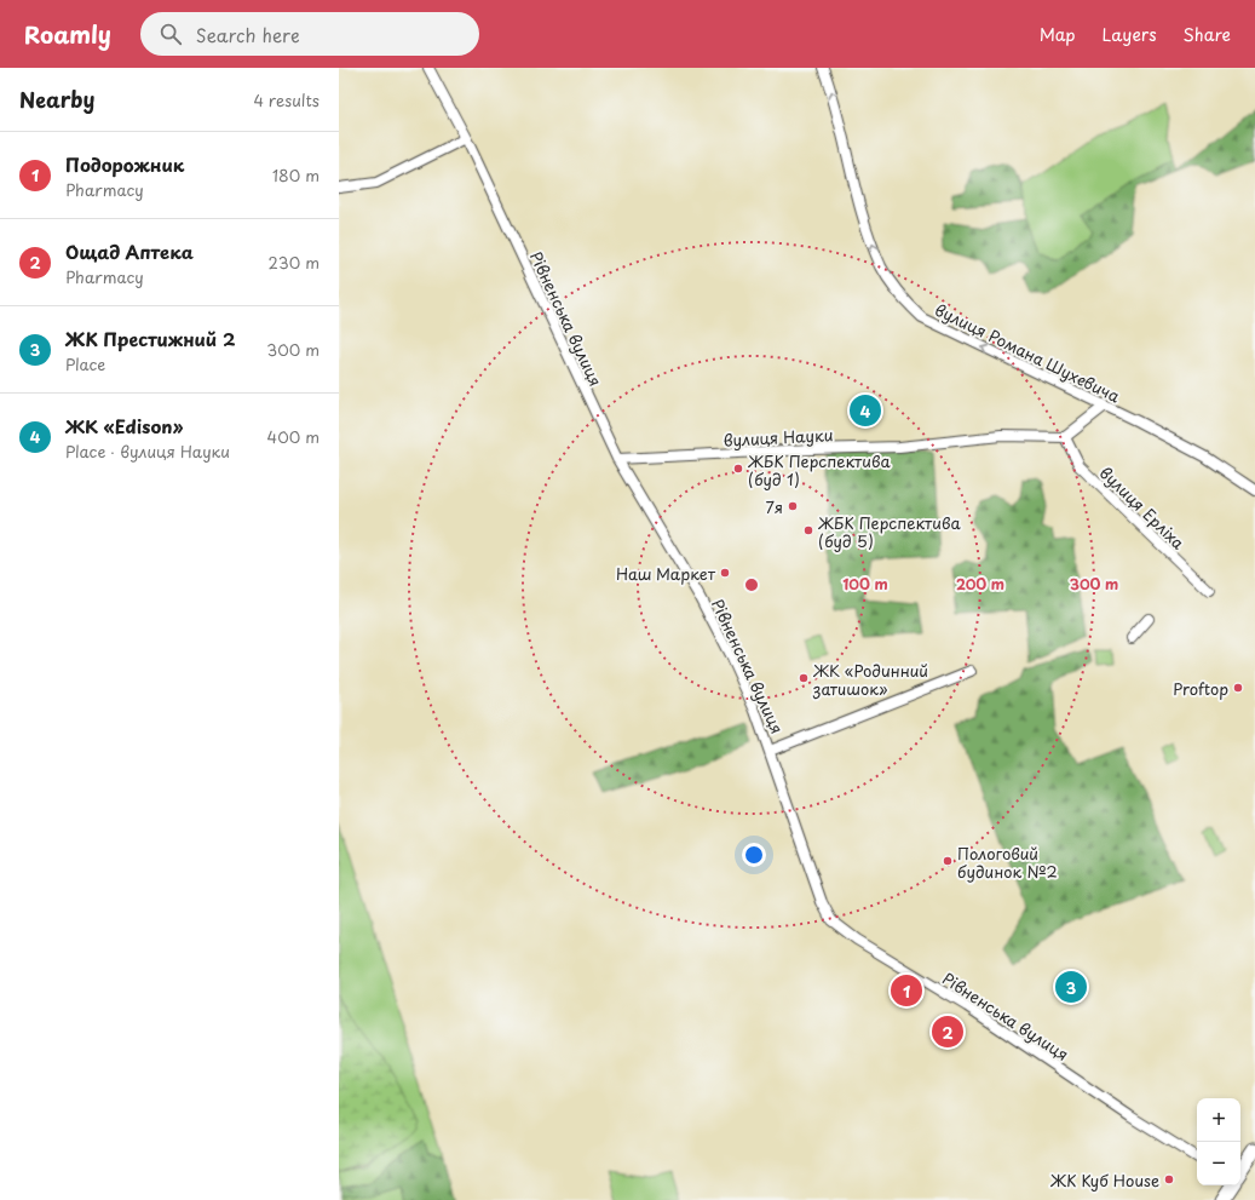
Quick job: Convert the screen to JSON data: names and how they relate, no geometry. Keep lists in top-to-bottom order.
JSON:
{
  "streets": {
    "street": [
      "Рівненська вулиця",
      "вулиця Романа Шухевича",
      "вулиця Науки",
      "вулиця Ерліха"
    ]
  },
  "crossings": [
    ["Рівненська вулиця", "вулиця Науки"],
    ["вулиця Науки", "вулиця Ерліха"]
  ],
  "one_way": ["вулиця Романа Шухевича"],
  "places": [
    "ЖБК Перспектива (буд 1)",
    "7я",
    "ЖБК Перспектива (буд 5)",
    "Наш Маркет",
    "ЖК «Родинний затишок»",
    "Proftop",
    "Пологовий будинок №2",
    "ЖК Куб House"
  ],
  "page": {
    "header": "Roamly",
    "search": "Search here",
    "nav": ["Map", "Layers", "Share"],
    "heading": ["Nearby", "4 results"],
    "list": [
      {
        "mark": "1",
        "name": "Подорожник",
        "note": "Pharmacy",
        "value": "180 m"
      },
      {
        "mark": "2",
        "name": "Ощад Аптека",
        "note": "Pharmacy",
        "value": "230 m"
      },
      {
        "mark": "3",
        "name": "ЖК Престижний 2",
        "note": "Place",
        "value": "300 m"
      },
      {
        "mark": "4",
        "name": "ЖК «Edison»",
        "note": "Place · вулиця Науки",
        "value": "400 m"
      }
    ],
    "pins": [
      "4",
      "3",
      "1",
      "2"
    ],
    "map_buttons": ["+", "−"]
  },
  "rings": ["100 m", "200 m", "300 m"]
}
